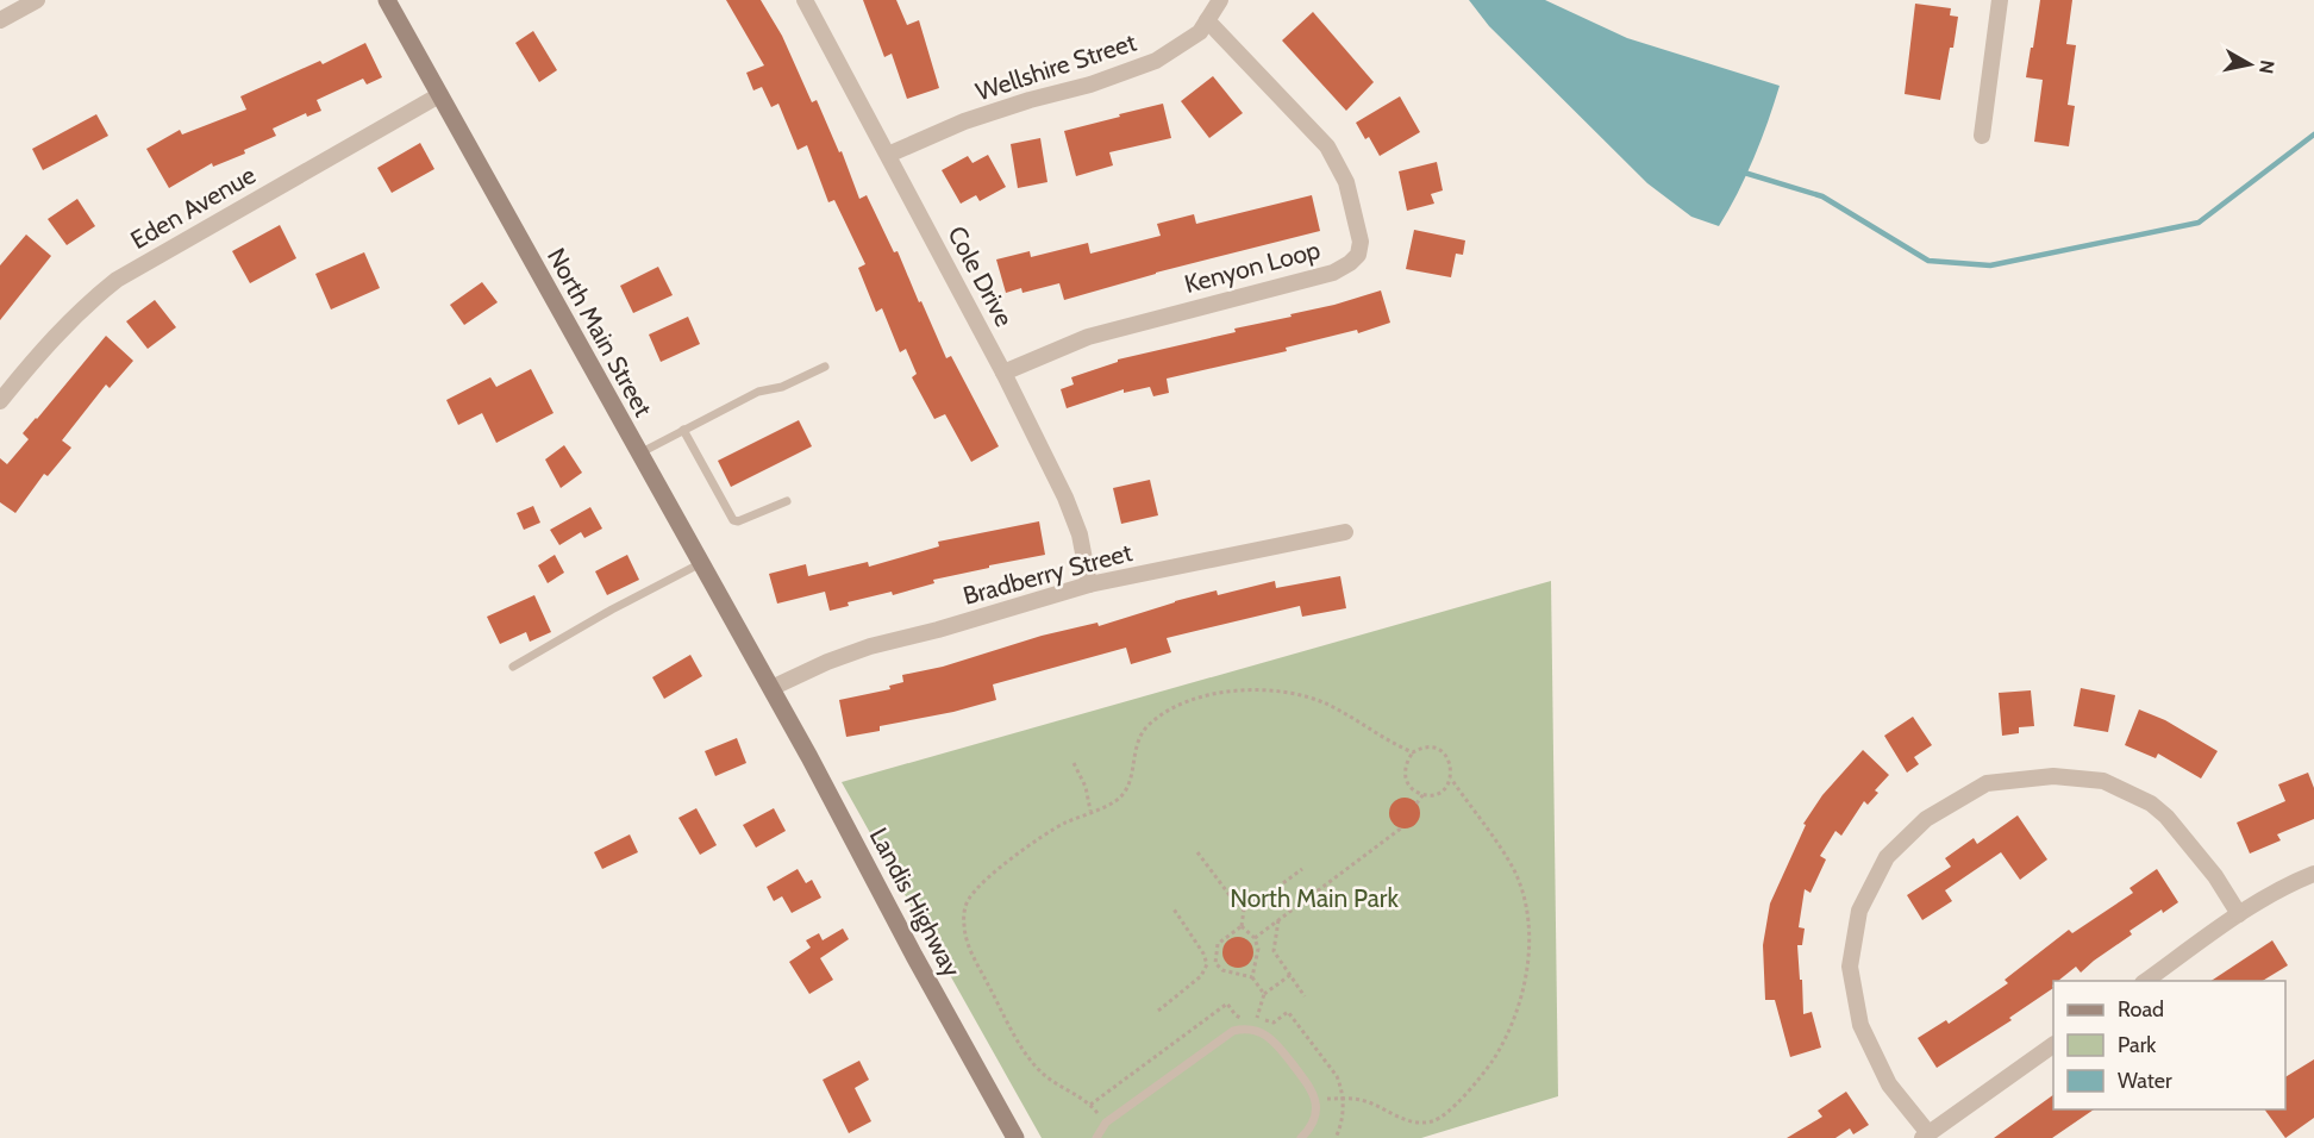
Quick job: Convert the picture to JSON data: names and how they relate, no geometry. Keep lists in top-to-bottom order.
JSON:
{
  "streets": {
    "main road": ["North Main Street", "Landis Highway"],
    "street": [
      "Wellshire Street",
      "Eden Avenue",
      "Kenyon Loop",
      "Cole Drive",
      "Bradberry Street"
    ]
  },
  "crossings": [
    ["Wellshire Street", "Kenyon Loop"],
    ["Wellshire Street", "Cole Drive"],
    ["Eden Avenue", "North Main Street"],
    ["Kenyon Loop", "Cole Drive"],
    ["Cole Drive", "Bradberry Street"],
    ["North Main Street", "Bradberry Street"],
    ["North Main Street", "Landis Highway"],
    ["Bradberry Street", "Landis Highway"]
  ],
  "parks": ["North Main Park"],
  "legend": ["Road", "Park", "Water"],
  "north": "right"
}
